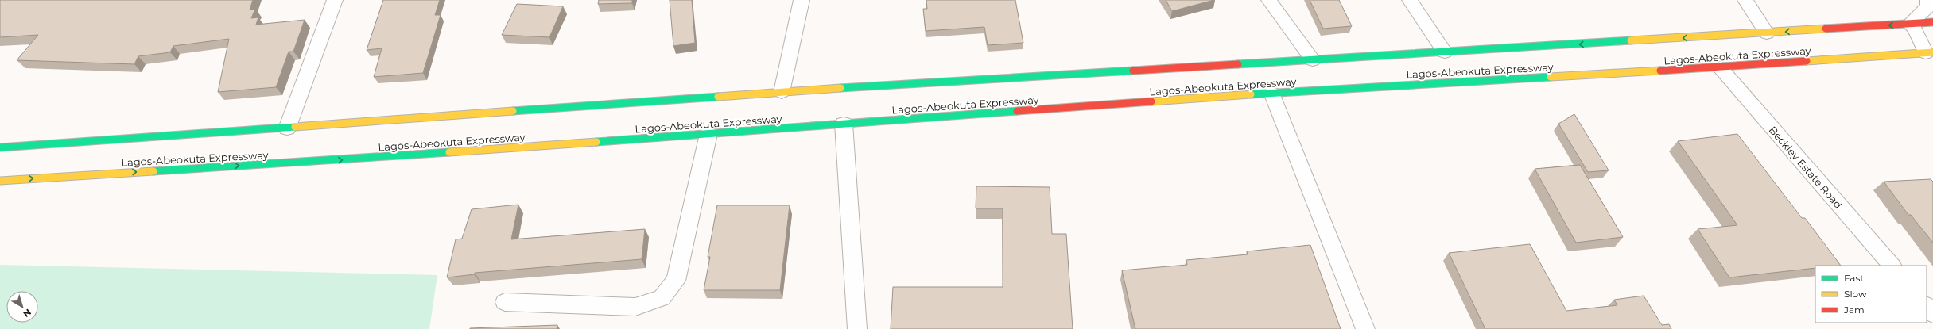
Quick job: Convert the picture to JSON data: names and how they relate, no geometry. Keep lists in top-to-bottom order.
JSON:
{
  "streets": {
    "highway": ["Lagos-Abeokuta Expressway"],
    "street": ["Beckley Estate Road"]
  },
  "crossings": [
    ["Lagos-Abeokuta Expressway", "Beckley Estate Road"]
  ],
  "legend": ["Fast", "Slow", "Jam"],
  "north": "bottom right"
}
